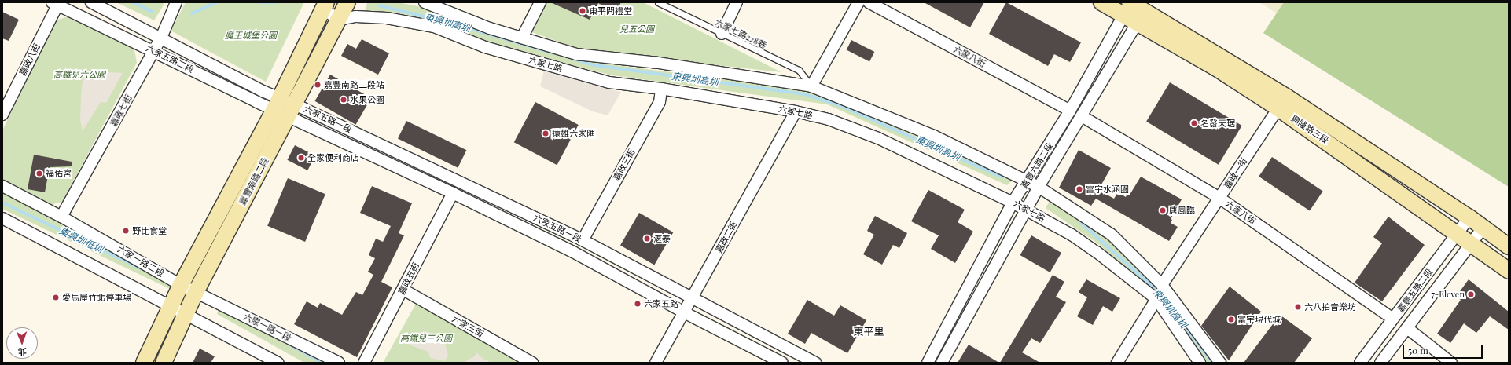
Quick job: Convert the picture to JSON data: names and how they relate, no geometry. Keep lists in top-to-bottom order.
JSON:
{
  "streets": {
    "street": [
      "六家八街",
      "六家五路二段",
      "嘉政八街",
      "六家七路",
      "嘉政七街",
      "六家五路一段",
      "興隆路三段",
      "嘉政三街",
      "嘉豐六路二段",
      "嘉政一街",
      "嘉豐南路二段",
      "嘉政二街",
      "六家一路二段",
      "嘉政五街",
      "嘉豐五路二段",
      "六家三街",
      "六家一路一段"
    ],
    "lane": ["六家七路228巷"]
  },
  "crossings": [
    ["六家七路228巷", "六家七路"],
    ["六家八街", "嘉豐六路二段"],
    ["六家八街", "嘉政一街"],
    ["六家八街", "嘉豐五路二段"],
    ["六家五路二段", "嘉政八街"],
    ["六家五路二段", "嘉政七街"],
    ["六家五路二段", "六家五路一段"],
    ["六家五路二段", "嘉豐南路二段"],
    ["六家七路", "嘉政三街"],
    ["六家七路", "嘉豐六路二段"],
    ["六家七路", "嘉政一街"],
    ["六家七路", "嘉豐南路二段"],
    ["六家七路", "嘉政二街"],
    ["嘉政七街", "六家一路二段"],
    ["六家五路一段", "嘉政三街"],
    ["六家五路一段", "嘉豐南路二段"],
    ["六家五路一段", "嘉政二街"],
    ["六家五路一段", "嘉政五街"],
    ["興隆路三段", "嘉豐六路二段"],
    ["興隆路三段", "嘉政一街"],
    ["興隆路三段", "嘉豐五路二段"],
    ["嘉豐南路二段", "六家一路二段"],
    ["嘉豐南路二段", "六家一路一段"],
    ["六家一路二段", "六家一路一段"],
    ["嘉政五街", "六家三街"]
  ],
  "districts": ["東平里"],
  "water": ["東興圳高圳", "東興圳低圳"],
  "parks": [
    "兒五公園",
    "魔王城堡公園",
    "高鐵兒六公園",
    "高鐵兒三公園"
  ],
  "places": [
    "東平問禮堂",
    "嘉豐南路二段站",
    "水果公園",
    "名發天琚",
    "遠雄六家匯",
    "全家便利商店",
    "福佑宮",
    "富宇水涵園",
    "唐風臨",
    "野比食堂",
    "湛泰",
    "7-Eleven",
    "愛馬屋竹北停車場",
    "六家五路",
    "六八拍音樂坊",
    "富宇現代城"
  ],
  "scale_bar": "50 m",
  "north": "bottom"
}
